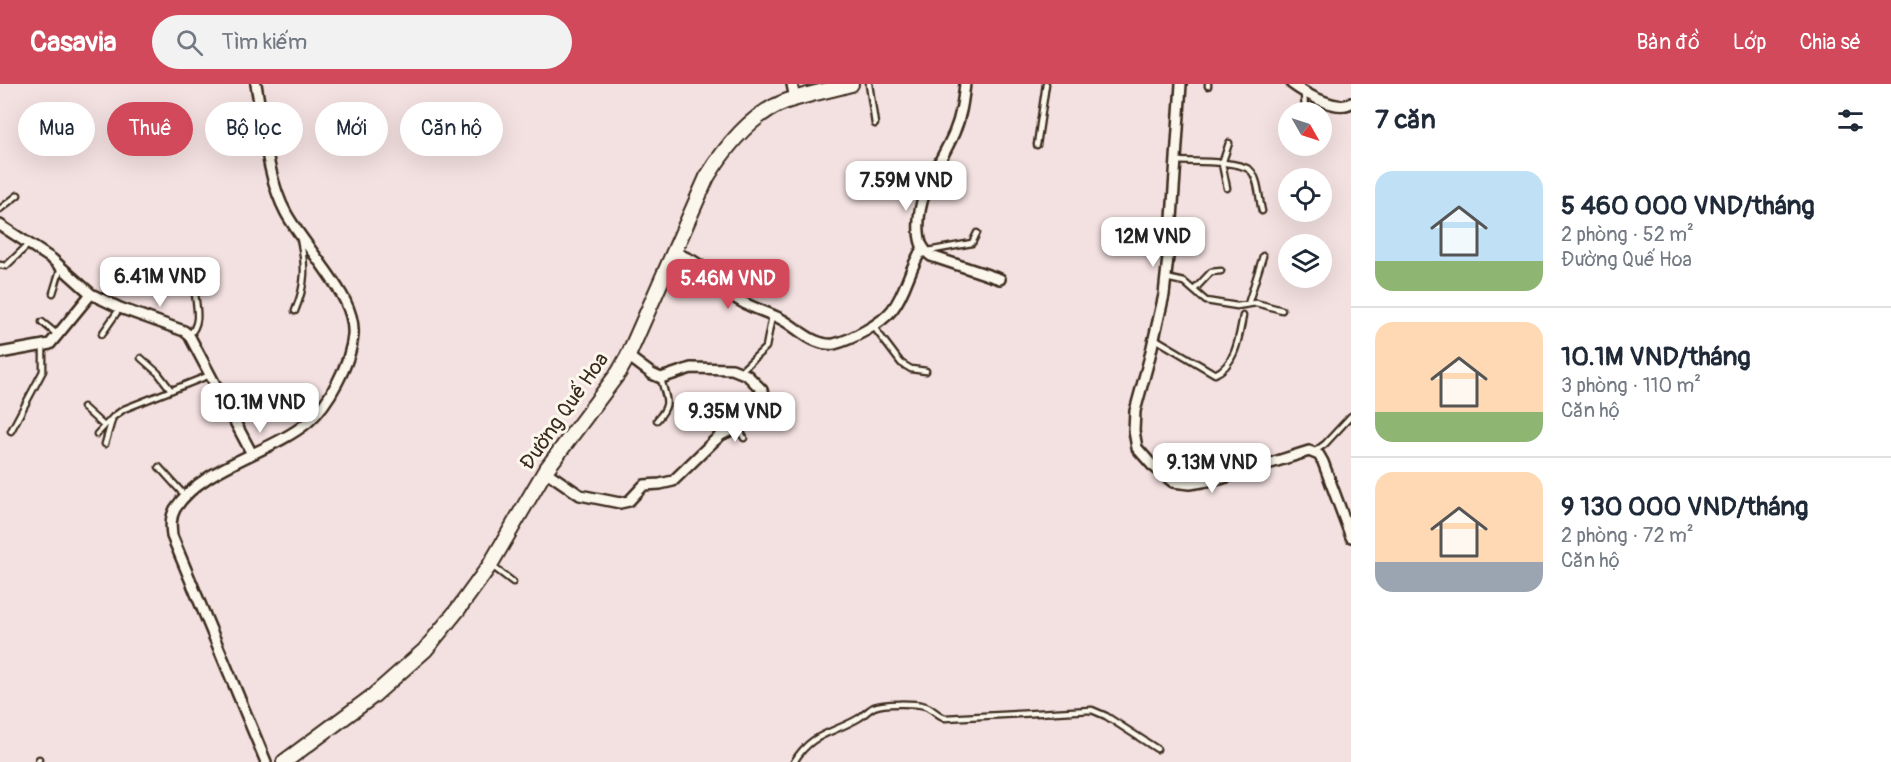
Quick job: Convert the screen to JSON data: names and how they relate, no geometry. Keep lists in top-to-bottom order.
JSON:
{
  "streets": {
    "street": ["Đường Quế Hoa"]
  },
  "north": "bottom right",
  "page": {
    "header": "Casavia",
    "search": "Tìm kiếm",
    "nav": ["Bản đồ", "Lớp", "Chia sẻ"],
    "heading": "7 căn",
    "chip": [
      "Mua",
      "Thuê",
      "Bộ lọc",
      "Mới",
      "Căn hộ"
    ],
    "list": [
      {
        "name": "5 460 000 VND/tháng",
        "note": "2 phòng · 52 m² · Đường Quế Hoa"
      },
      {
        "name": "10.1M VND/tháng",
        "note": "3 phòng · 110 m² · Căn hộ"
      },
      {
        "name": "9 130 000 VND/tháng",
        "note": "2 phòng · 72 m² · Căn hộ"
      }
    ],
    "price": [
      "7.59M VND",
      "12M VND",
      "6.41M VND",
      "5.46M VND",
      "10.1M VND",
      "9.35M VND",
      "9.13M VND"
    ]
  }
}
